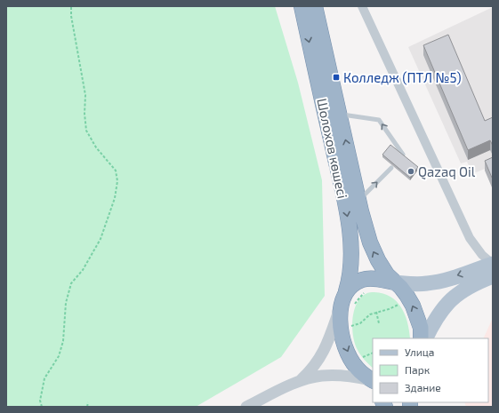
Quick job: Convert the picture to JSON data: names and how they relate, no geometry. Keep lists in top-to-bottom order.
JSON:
{
  "streets": {
    "highway": ["Шолохов көшесі"]
  },
  "places": {
    "transit": ["Колледж (ПТЛ №5)"],
    "other": ["Qazaq Oil"]
  },
  "legend": ["Улица", "Парк", "Здание"]
}
